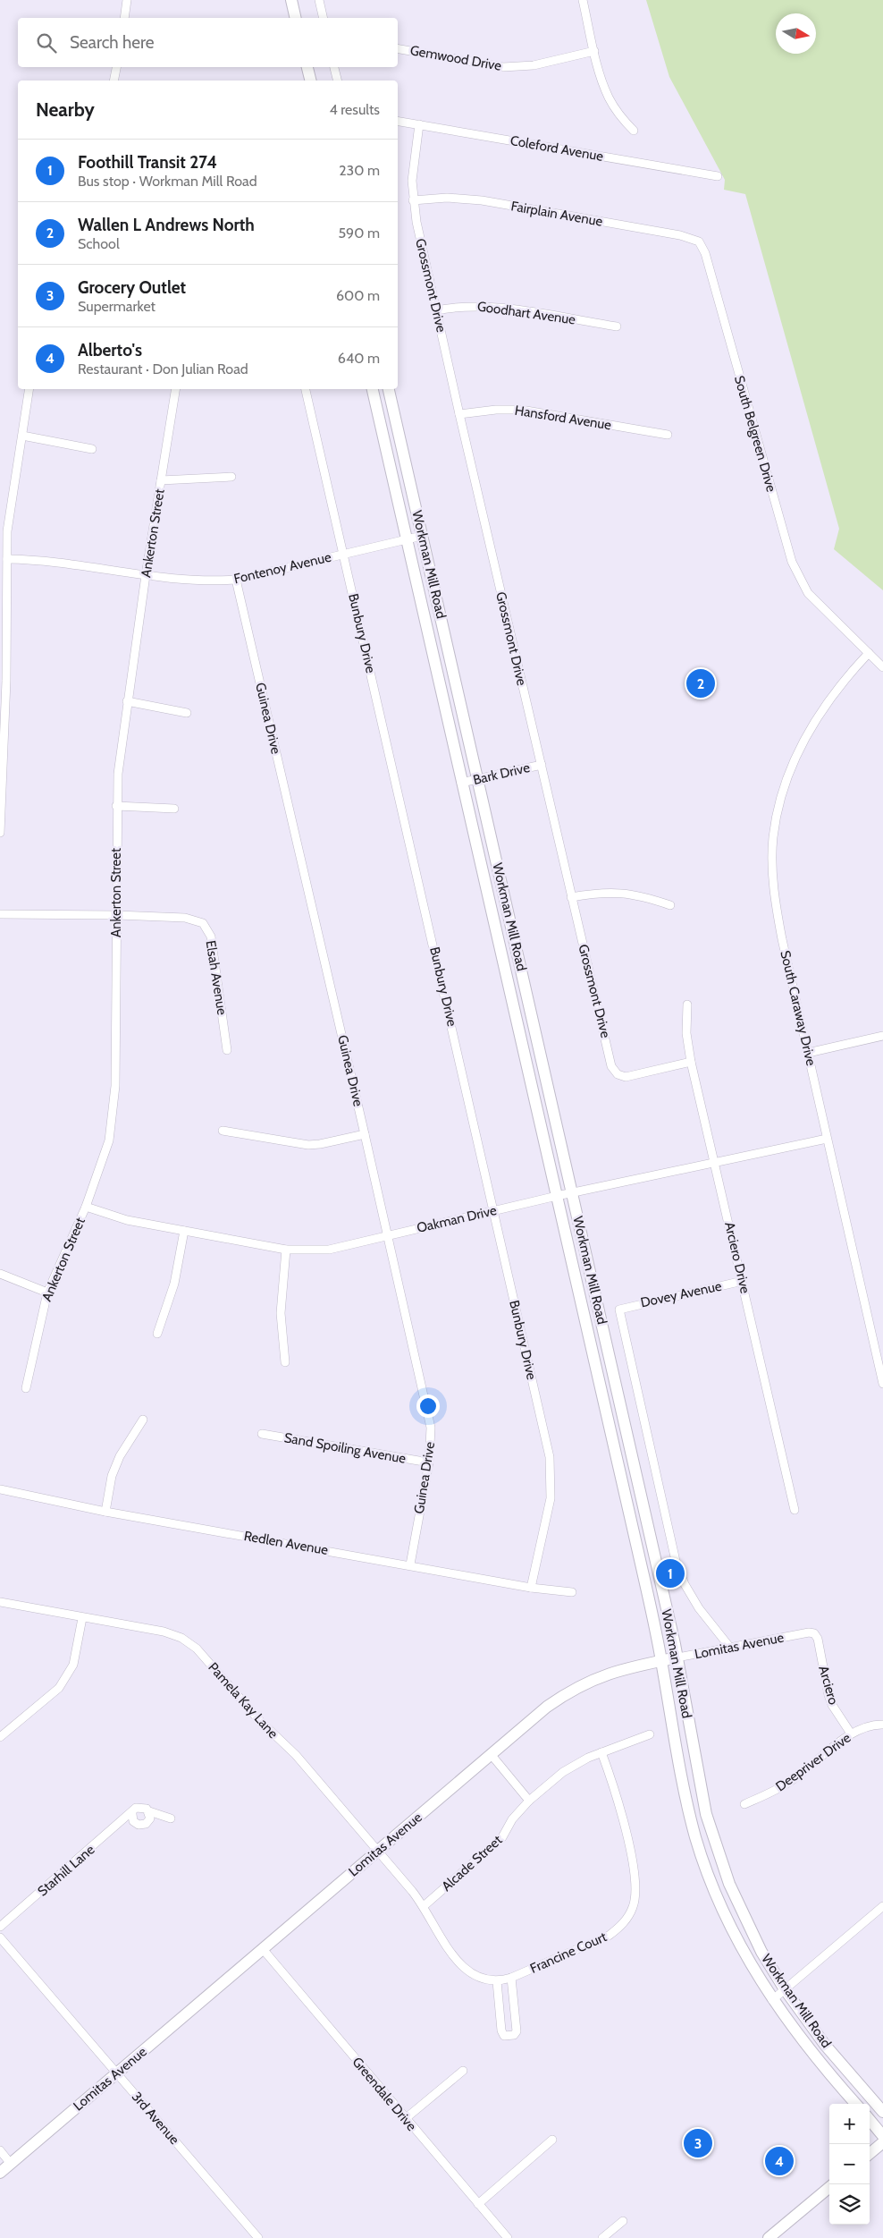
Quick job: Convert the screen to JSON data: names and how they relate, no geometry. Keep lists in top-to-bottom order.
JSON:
{
  "streets": {
    "main road": ["Workman Mill Road", "Lomitas Avenue"],
    "street": [
      "Gemwood Drive",
      "Coleford Avenue",
      "Fairplain Avenue",
      "Grossmont Drive",
      "Goodhart Avenue",
      "Hansford Avenue",
      "South Belgreen Drive",
      "Ankerton Street",
      "Fontenoy Avenue",
      "Bunbury Drive",
      "Guinea Drive",
      "Bark Drive",
      "Elsah Avenue",
      "South Caraway Drive",
      "Oakman Drive",
      "Arciero Drive",
      "Dovey Avenue",
      "Sand Spoiling Avenue",
      "Redlen Avenue",
      "Arciero",
      "Pamela Kay Lane",
      "Deepriver Drive",
      "Alcade Street",
      "Starhill Lane",
      "Francine Court",
      "Greendale Drive",
      "3rd Avenue"
    ]
  },
  "crossings": [
    ["Coleford Avenue", "Grossmont Drive"],
    ["Fairplain Avenue", "Grossmont Drive"],
    ["Fairplain Avenue", "South Belgreen Drive"],
    ["Grossmont Drive", "Goodhart Avenue"],
    ["Grossmont Drive", "Hansford Avenue"],
    ["Grossmont Drive", "Bark Drive"],
    ["Grossmont Drive", "Arciero Drive"],
    ["South Belgreen Drive", "South Caraway Drive"],
    ["Ankerton Street", "Fontenoy Avenue"],
    ["Ankerton Street", "Elsah Avenue"],
    ["Ankerton Street", "Oakman Drive"],
    ["Workman Mill Road", "Fontenoy Avenue"],
    ["Workman Mill Road", "Bark Drive"],
    ["Workman Mill Road", "Oakman Drive"],
    ["Workman Mill Road", "Lomitas Avenue"],
    ["Fontenoy Avenue", "Bunbury Drive"],
    ["Fontenoy Avenue", "Guinea Drive"],
    ["Bunbury Drive", "Oakman Drive"],
    ["Bunbury Drive", "Redlen Avenue"],
    ["Guinea Drive", "Oakman Drive"],
    ["Guinea Drive", "Sand Spoiling Avenue"],
    ["Guinea Drive", "Redlen Avenue"],
    ["South Caraway Drive", "Oakman Drive"],
    ["Oakman Drive", "Arciero Drive"],
    ["Arciero Drive", "Dovey Avenue"],
    ["Dovey Avenue", "Lomitas Avenue"],
    ["Lomitas Avenue", "Arciero"],
    ["Lomitas Avenue", "Pamela Kay Lane"],
    ["Lomitas Avenue", "Greendale Drive"],
    ["Lomitas Avenue", "3rd Avenue"],
    ["Arciero", "Deepriver Drive"],
    ["Pamela Kay Lane", "Alcade Street"],
    ["Pamela Kay Lane", "Francine Court"],
    ["Alcade Street", "Francine Court"]
  ],
  "north": "right",
  "page": {
    "search": "Search here",
    "heading": ["Nearby", "4 results"],
    "list": [
      {
        "mark": "1",
        "name": "Foothill Transit 274",
        "note": "Bus stop · Workman Mill Road",
        "value": "230 m"
      },
      {
        "mark": "2",
        "name": "Wallen L Andrews North",
        "note": "School",
        "value": "590 m"
      },
      {
        "mark": "3",
        "name": "Grocery Outlet",
        "note": "Supermarket",
        "value": "600 m"
      },
      {
        "mark": "4",
        "name": "Alberto's",
        "note": "Restaurant · Don Julian Road",
        "value": "640 m"
      }
    ],
    "pins": [
      "2",
      "1",
      "3",
      "4"
    ],
    "map_buttons": ["+", "−"]
  }
}
